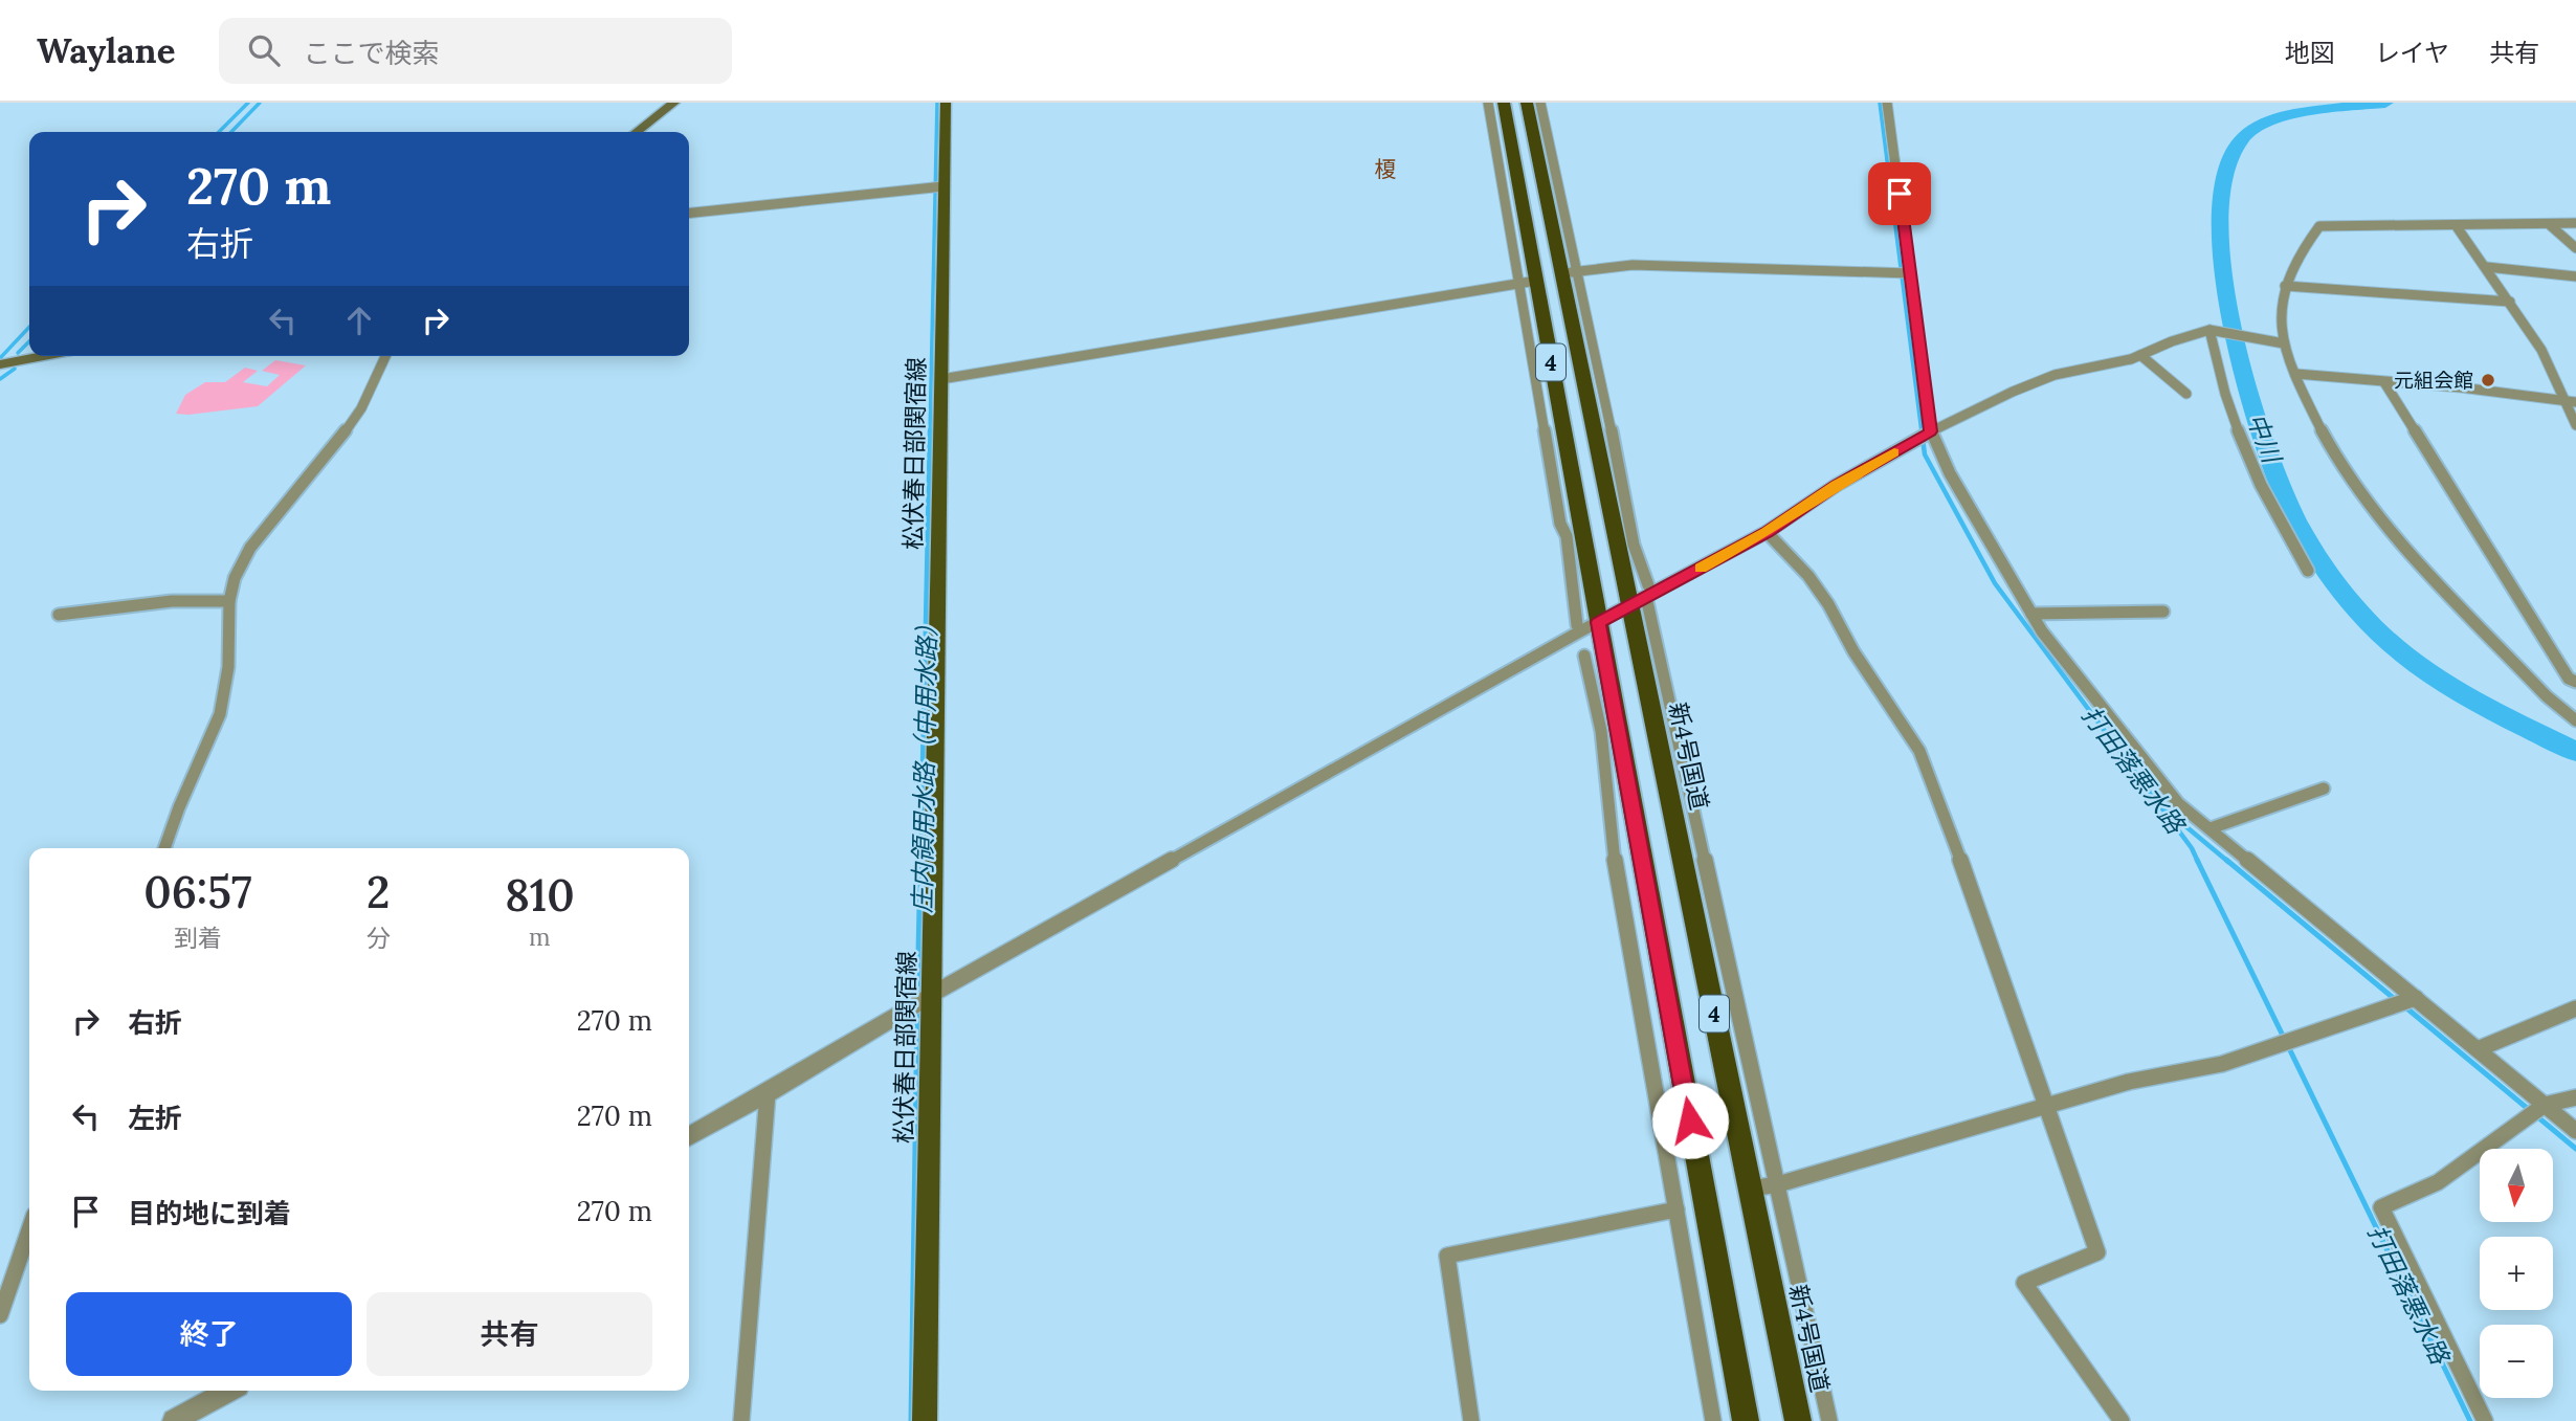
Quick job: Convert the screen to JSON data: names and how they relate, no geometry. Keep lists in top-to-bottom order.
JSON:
{
  "streets": {
    "highway": ["4", "新4号国道"],
    "main road": ["松伏春日部関宿線"]
  },
  "districts": ["榎"],
  "water": ["中川", "庄内領用水路（中用水路）", "打田落悪水路"],
  "places": ["元組会館"],
  "north": "bottom",
  "page": {
    "header": "Waylane",
    "search": "ここで検索",
    "nav": ["地図", "レイヤ", "共有"],
    "turn": ["270 m", "右折"],
    "eta": [
      "06:57",
      "到着",
      "2",
      "分",
      "810",
      "m"
    ],
    "list": [
      {
        "name": "右折",
        "value": "270 m"
      },
      {
        "name": "左折",
        "value": "270 m"
      },
      {
        "name": "目的地に到着",
        "value": "270 m"
      }
    ],
    "map_buttons": ["+", "−"],
    "buttons": ["終了", "共有"]
  }
}
